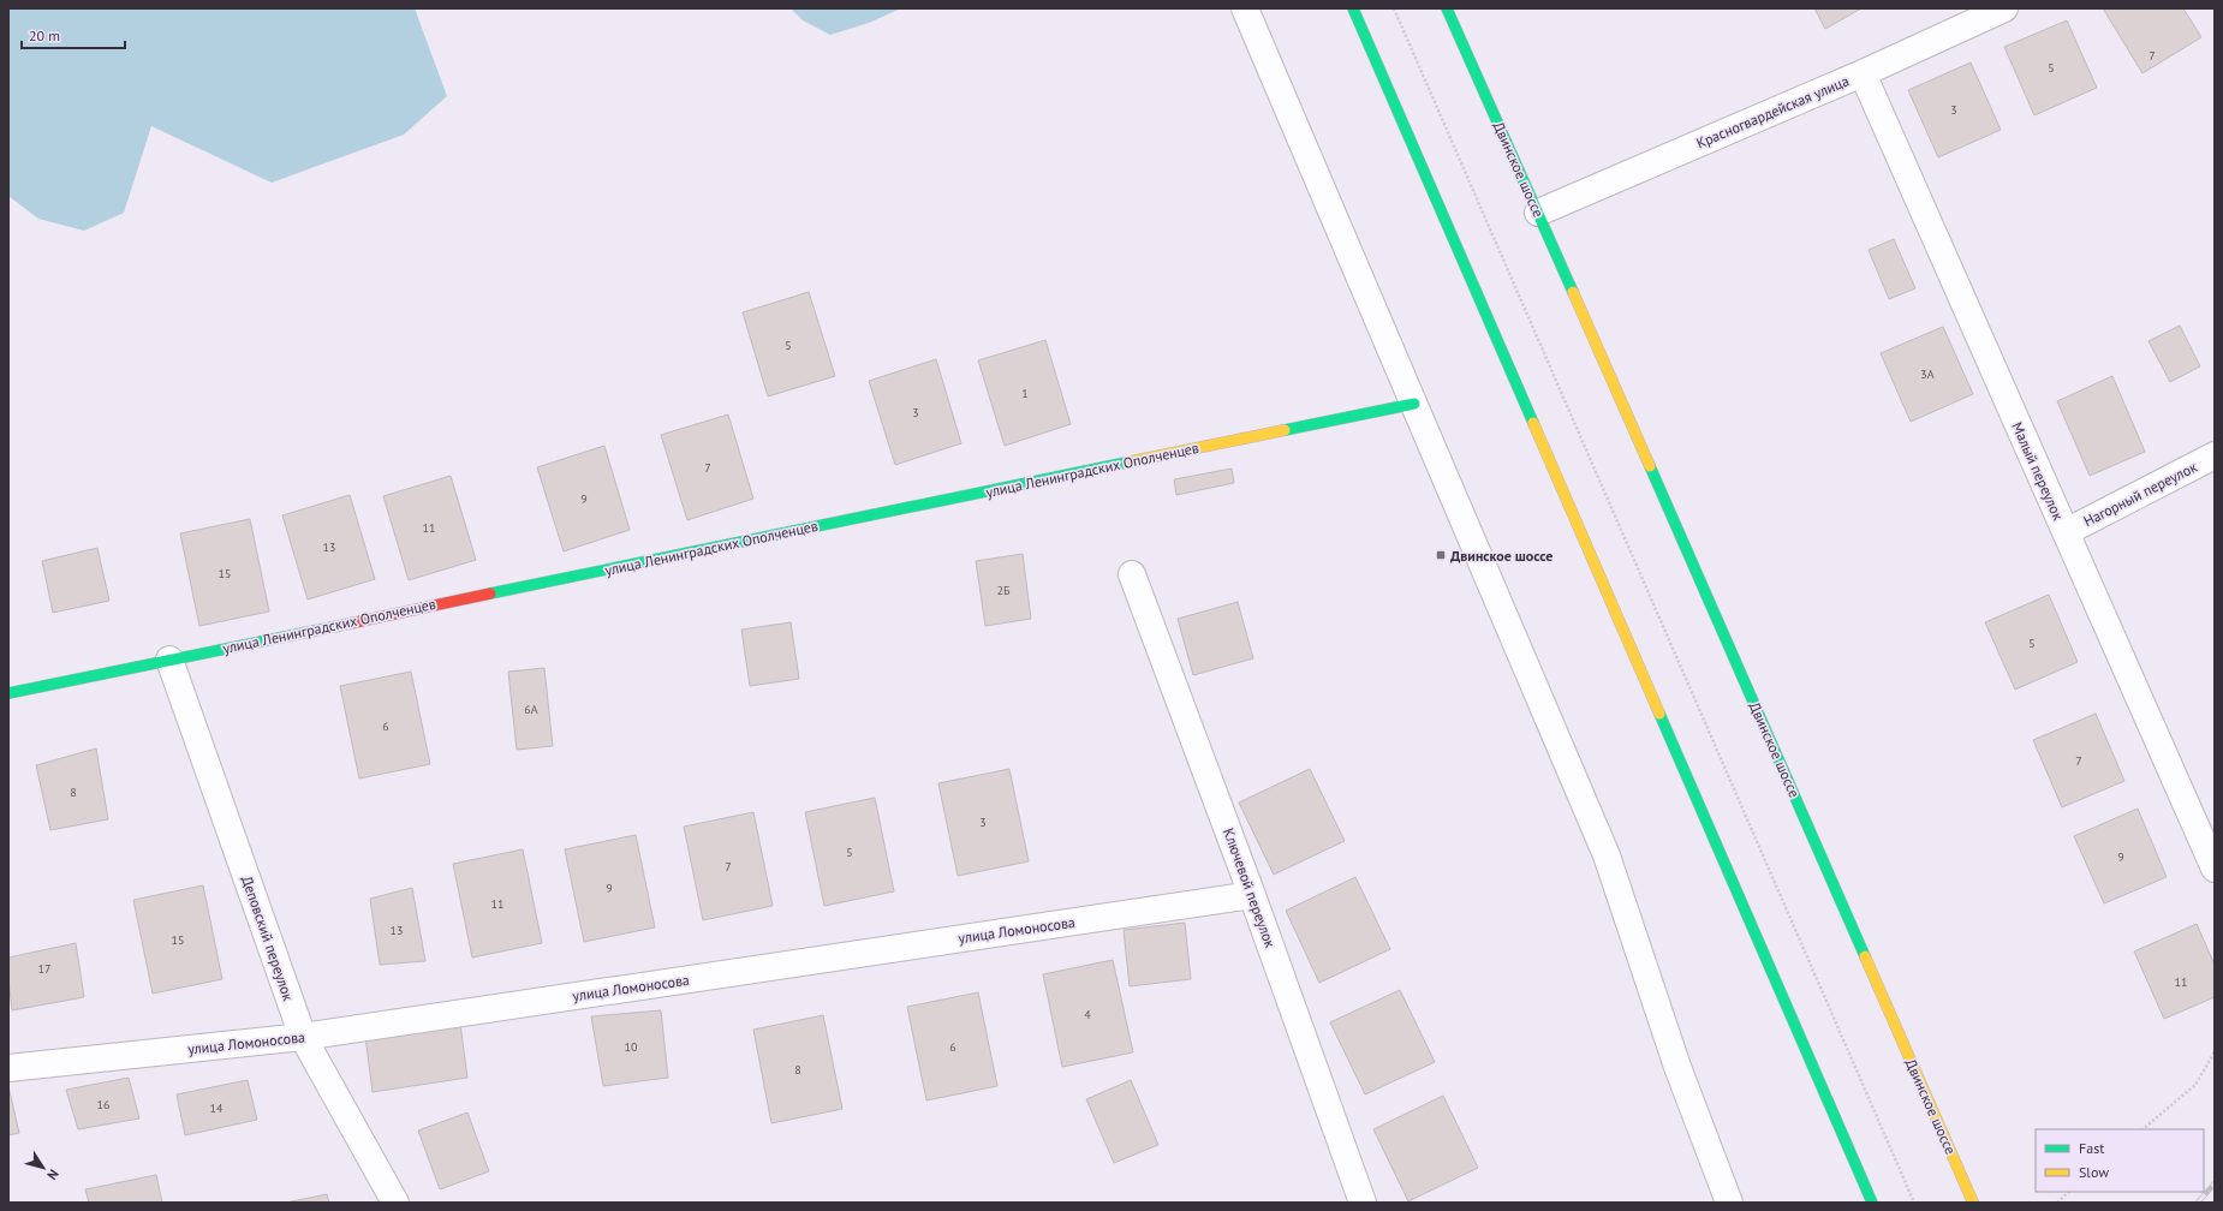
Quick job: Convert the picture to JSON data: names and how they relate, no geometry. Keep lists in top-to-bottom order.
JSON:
{
  "streets": {
    "street": [
      "Красногвардейская улица",
      "Двинское шоссе",
      "улица Ленинградских Ополченцев",
      "Малый переулок",
      "Нагорный переулок",
      "Ключевой переулок",
      "улица Ломоносова",
      "Деповский переулок"
    ]
  },
  "crossings": [
    ["Красногвардейская улица", "Двинское шоссе"],
    ["Красногвардейская улица", "Малый переулок"],
    ["улица Ленинградских Ополченцев", "Деповский переулок"],
    ["Малый переулок", "Нагорный переулок"],
    ["Ключевой переулок", "улица Ломоносова"],
    ["улица Ломоносова", "Деповский переулок"]
  ],
  "places": {
    "transit": ["Двинское шоссе"]
  },
  "house_numbers": [
    "7",
    "5",
    "3",
    "5",
    "3А",
    "1",
    "3",
    "7",
    "9",
    "11",
    "13",
    "15",
    "2Б",
    "5",
    "6А",
    "6",
    "7",
    "8",
    "3",
    "5",
    "9",
    "7",
    "9",
    "11",
    "13",
    "15",
    "17",
    "11",
    "4",
    "10",
    "6",
    "8",
    "16",
    "14"
  ],
  "legend": ["Fast", "Slow"],
  "scale_bar": "20 m",
  "north": "bottom right"
}
